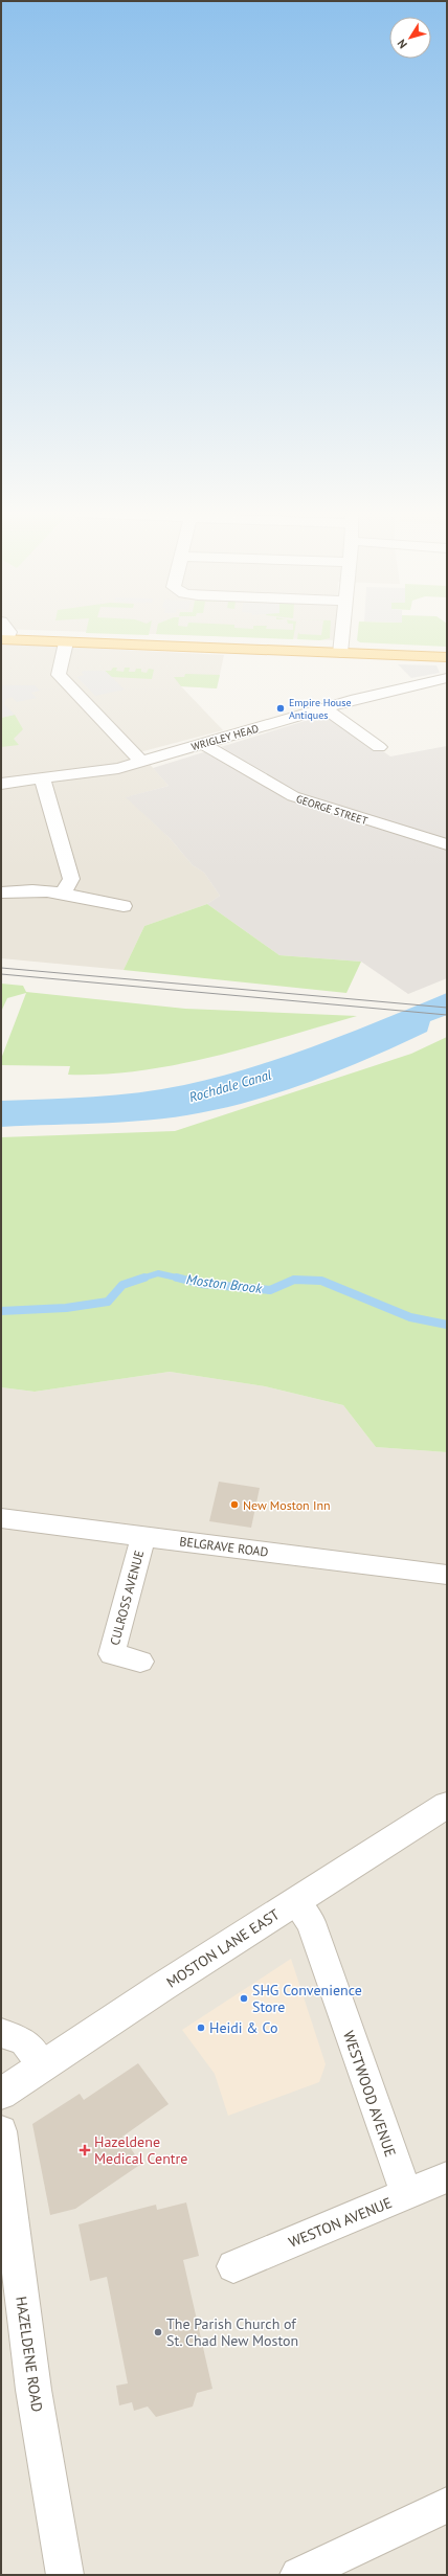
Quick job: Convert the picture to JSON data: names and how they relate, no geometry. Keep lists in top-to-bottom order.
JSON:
{
  "streets": {
    "street": [
      "WRIGLEY HEAD",
      "GEORGE STREET",
      "BELGRAVE ROAD",
      "CULROSS AVENUE",
      "MOSTON LANE EAST",
      "WESTWOOD AVENUE",
      "WESTON AVENUE",
      "HAZELDENE ROAD"
    ]
  },
  "crossings": [
    ["WRIGLEY HEAD", "GEORGE STREET"],
    ["BELGRAVE ROAD", "CULROSS AVENUE"],
    ["MOSTON LANE EAST", "WESTWOOD AVENUE"],
    ["WESTWOOD AVENUE", "WESTON AVENUE"]
  ],
  "water": ["Rochdale Canal", "Moston Brook"],
  "places": {
    "other": [
      "Empire House Antiques",
      "New Moston Inn",
      "SHG Convenience Store",
      "Heidi & Co",
      "The Parish Church of St. Chad New Moston"
    ],
    "health": ["Hazeldene Medical Centre"]
  },
  "north": "bottom left"
}
